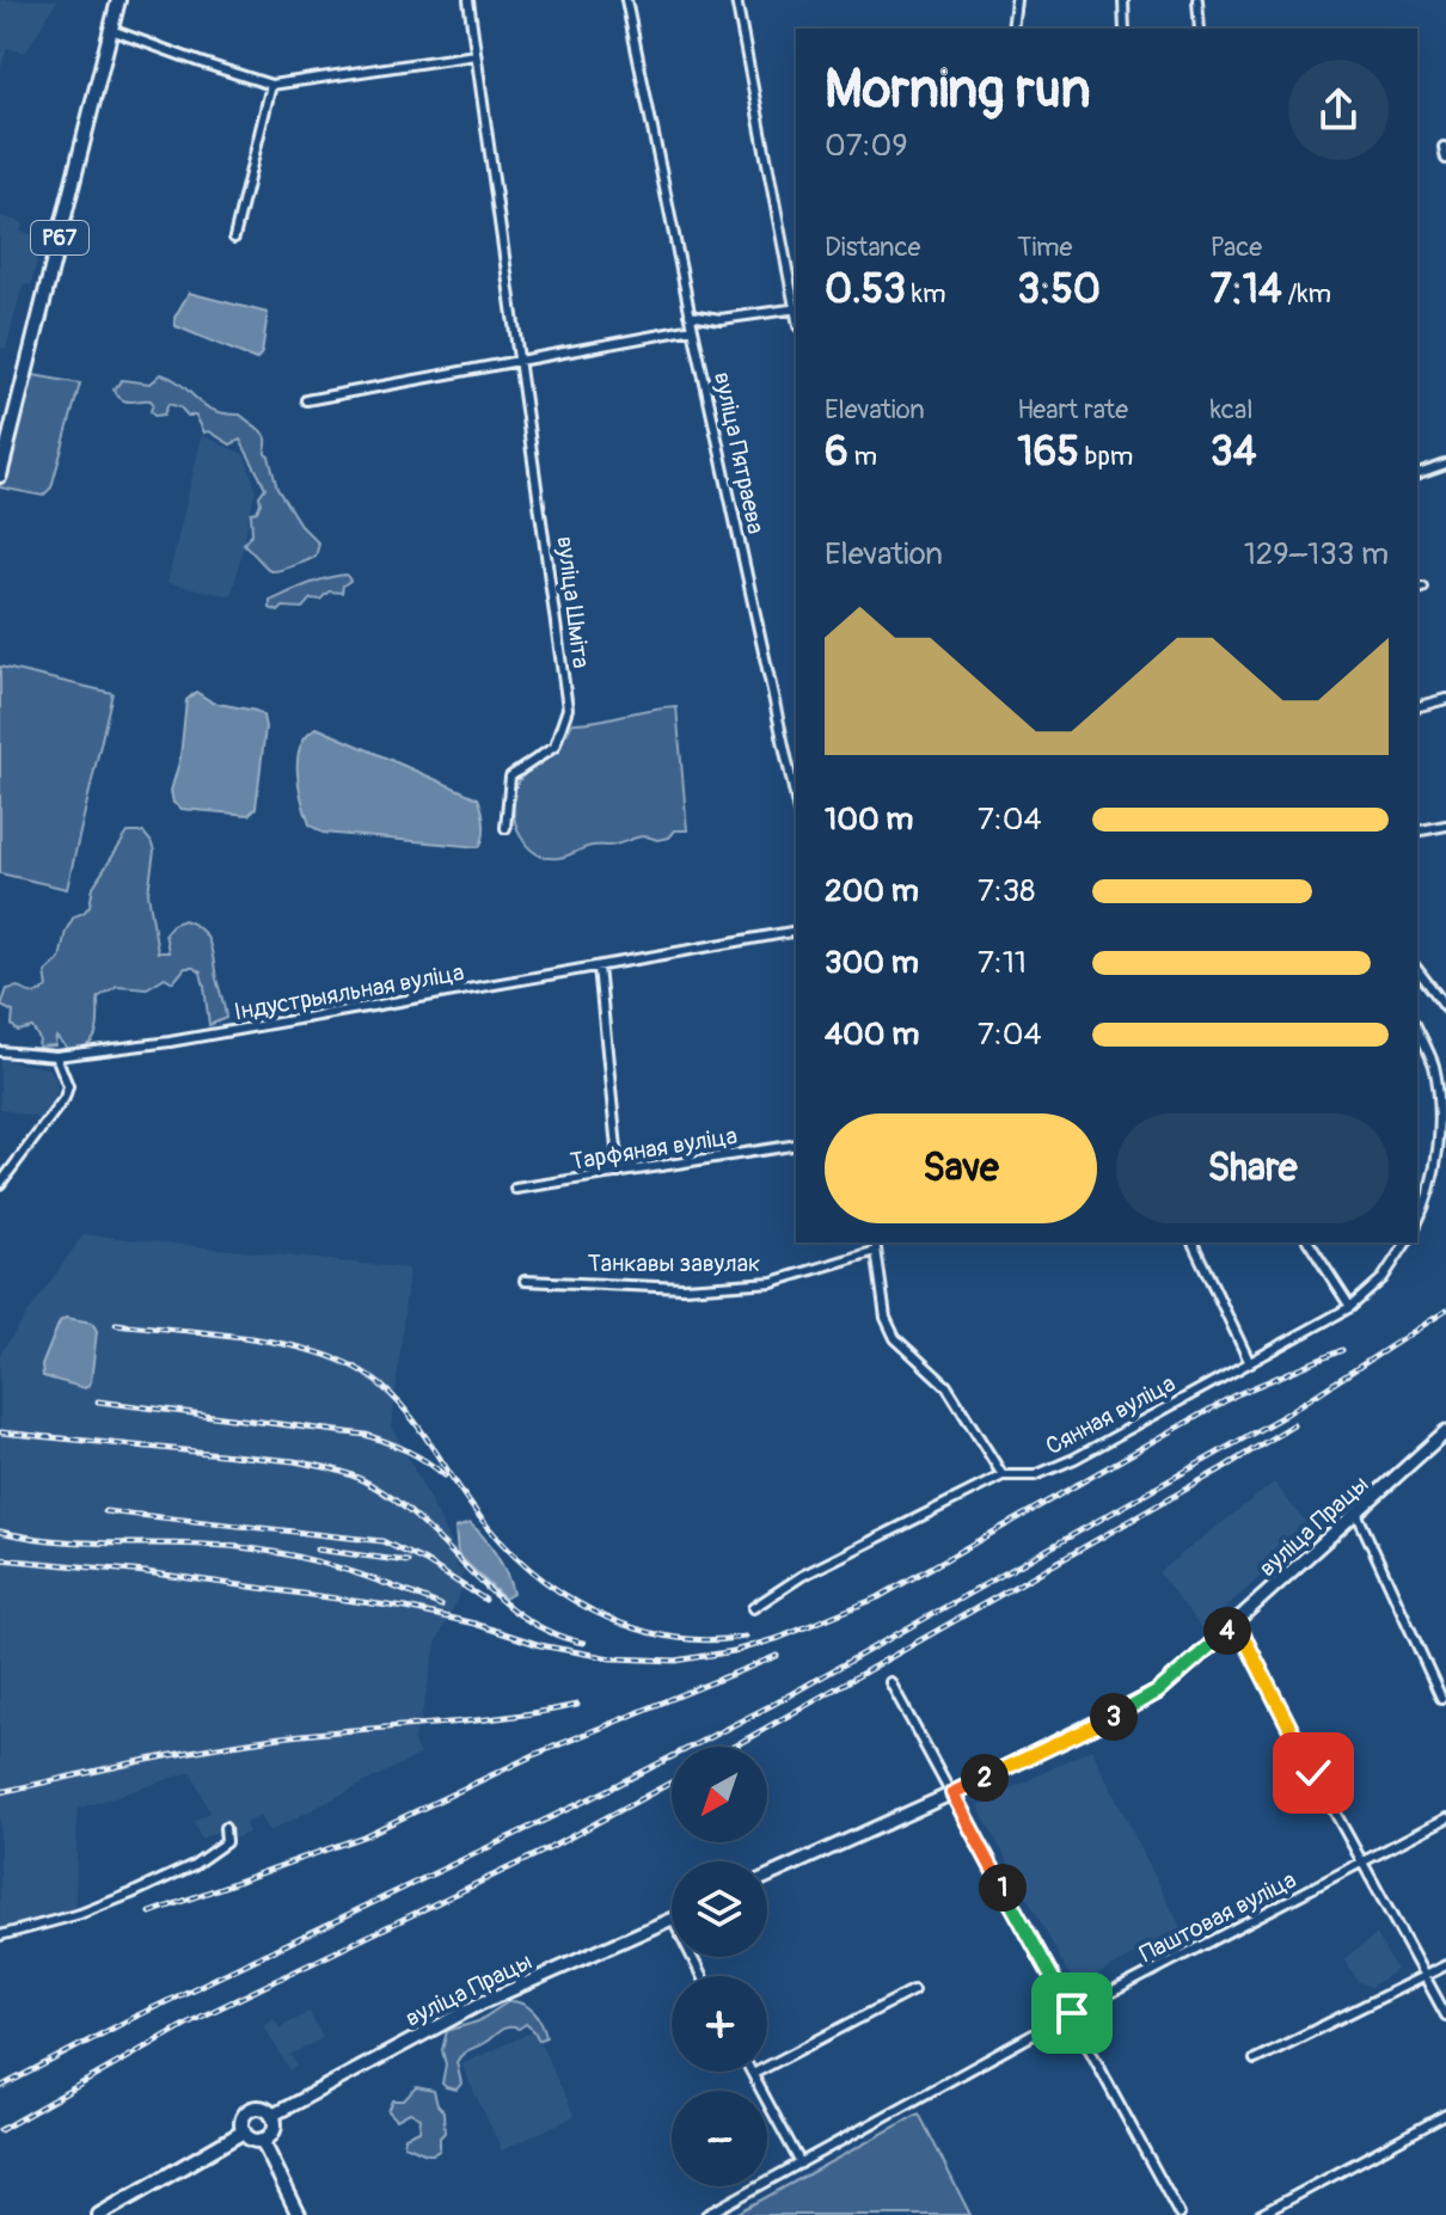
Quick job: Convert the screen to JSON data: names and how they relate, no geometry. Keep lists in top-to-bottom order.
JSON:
{
  "streets": {
    "main road": ["Р67", "вуліца Працы"],
    "street": [
      "вуліца Пятраева",
      "вуліца Шміта",
      "Індустрыяльная вуліца",
      "Тарфяная вуліца",
      "Танкавы завулак",
      "Сянная вуліца",
      "Паштовая вуліца"
    ]
  },
  "north": "bottom left",
  "page": {
    "heading": ["Morning run", "07:09"],
    "stats": [
      ["Distance", "0.53 km"],
      ["Time", "3:50"],
      ["Pace", "7:14 /km"],
      ["Elevation", "6 m"],
      ["Heart rate", "165 bpm"],
      ["kcal", "34"]
    ],
    "chart": ["Elevation", "129–133 m"],
    "list": [
      {
        "name": "100 m",
        "note": "7:04"
      },
      {
        "name": "200 m",
        "note": "7:38"
      },
      {
        "name": "300 m",
        "note": "7:11"
      },
      {
        "name": "400 m",
        "note": "7:04"
      }
    ],
    "buttons": ["Save", "Share"],
    "pins": [
      "4",
      "3",
      "2",
      "1"
    ],
    "map_buttons": ["+", "−"]
  }
}
